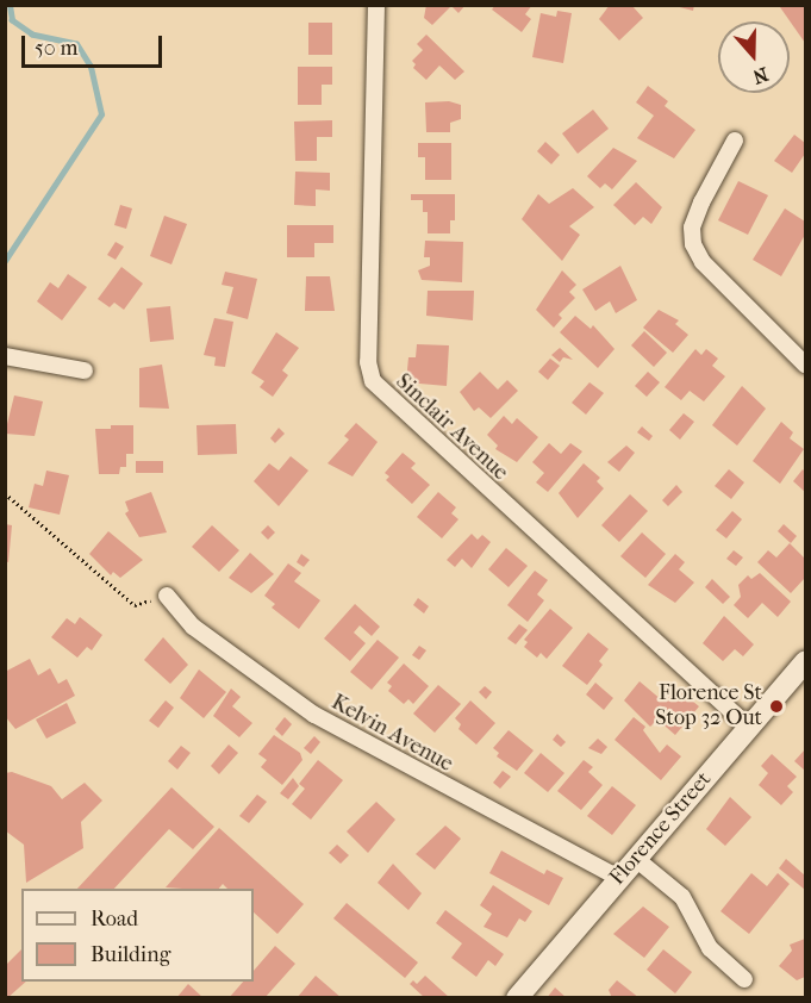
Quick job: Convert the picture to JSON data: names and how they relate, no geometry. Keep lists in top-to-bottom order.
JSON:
{
  "streets": {
    "street": ["Sinclair Avenue", "Kelvin Avenue", "Florence Street"]
  },
  "crossings": [
    ["Sinclair Avenue", "Florence Street"],
    ["Kelvin Avenue", "Florence Street"]
  ],
  "places": ["Florence St Stop 32 Out"],
  "legend": ["Road", "Building"],
  "scale_bar": "50 m",
  "north": "bottom"
}
